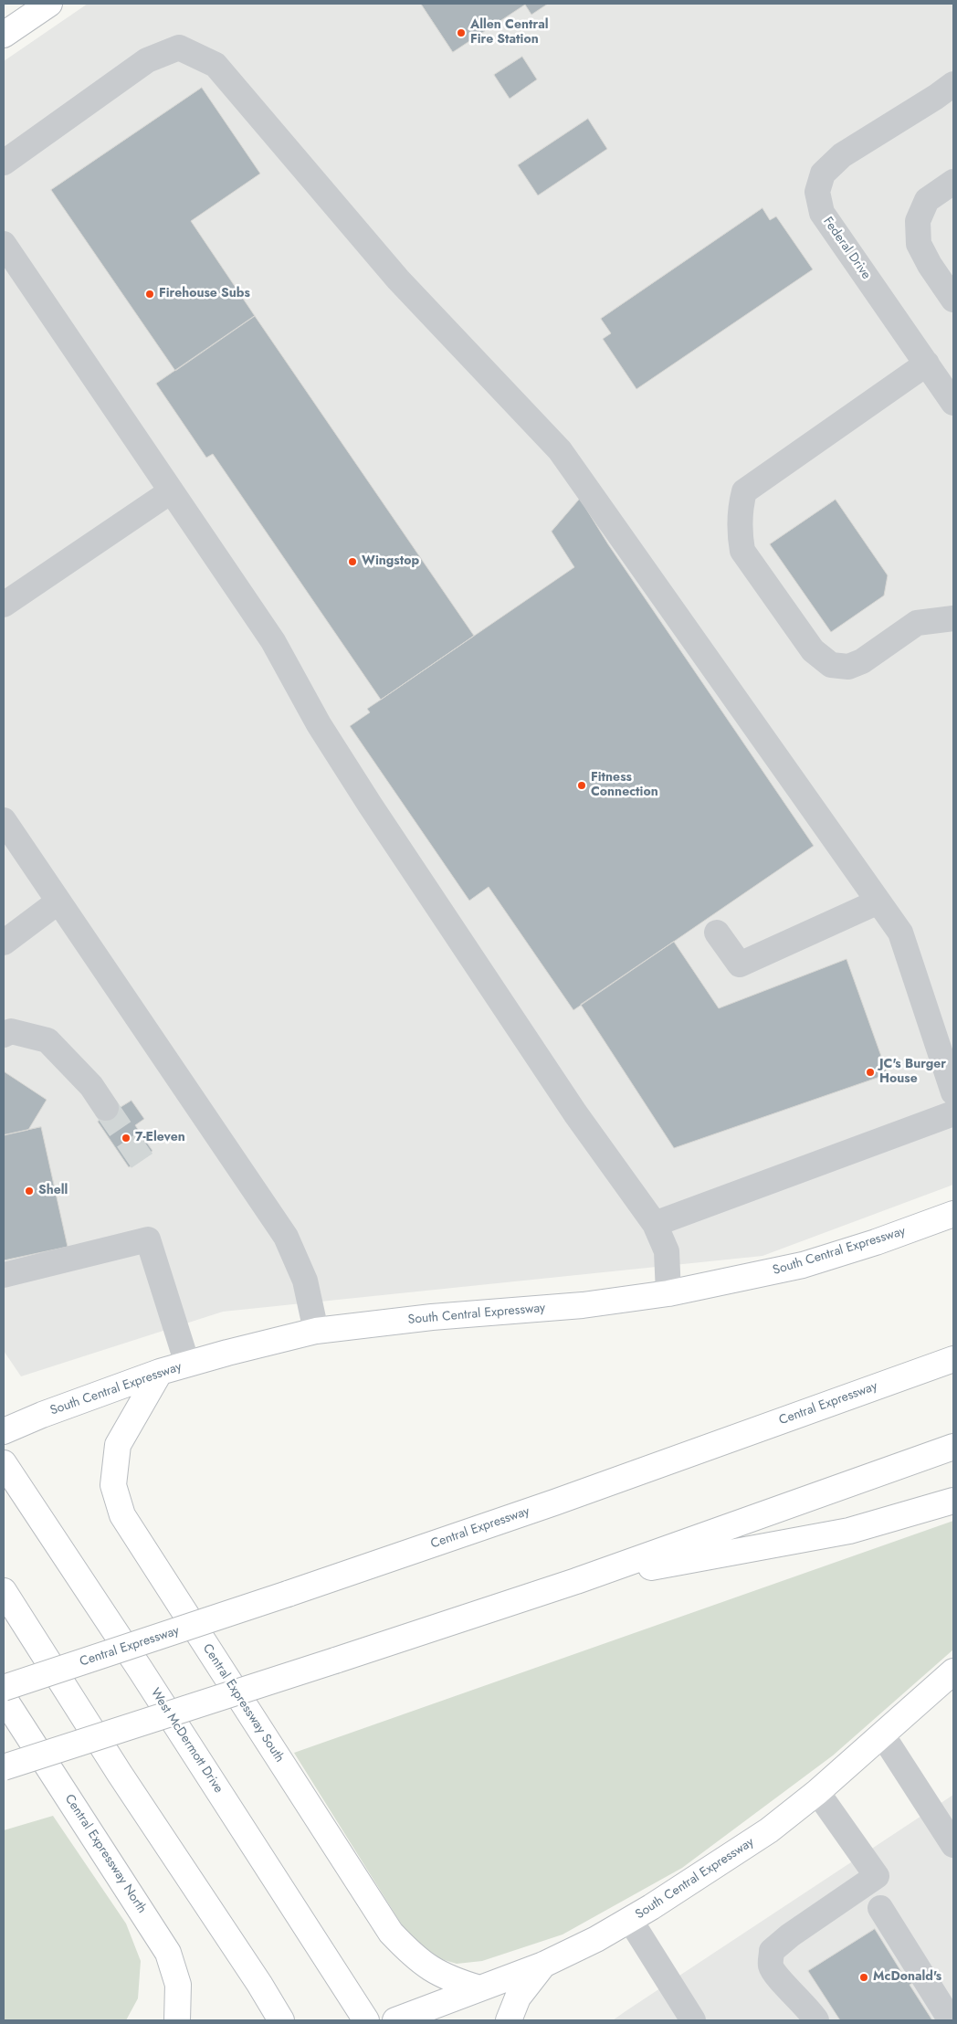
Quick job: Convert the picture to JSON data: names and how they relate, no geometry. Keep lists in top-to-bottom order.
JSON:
{
  "streets": {
    "main road": [
      "South Central Expressway",
      "Central Expressway",
      "Central Expressway South",
      "West McDermott Drive",
      "Central Expressway North"
    ],
    "street": ["Federal Drive"]
  },
  "crossings": [
    ["South Central Expressway", "Central Expressway South"]
  ],
  "places": [
    "Allen Central Fire Station",
    "Firehouse Subs",
    "Wingstop",
    "Fitness Connection",
    "JC's Burger House",
    "7-Eleven",
    "Shell",
    "McDonald's"
  ]
}
